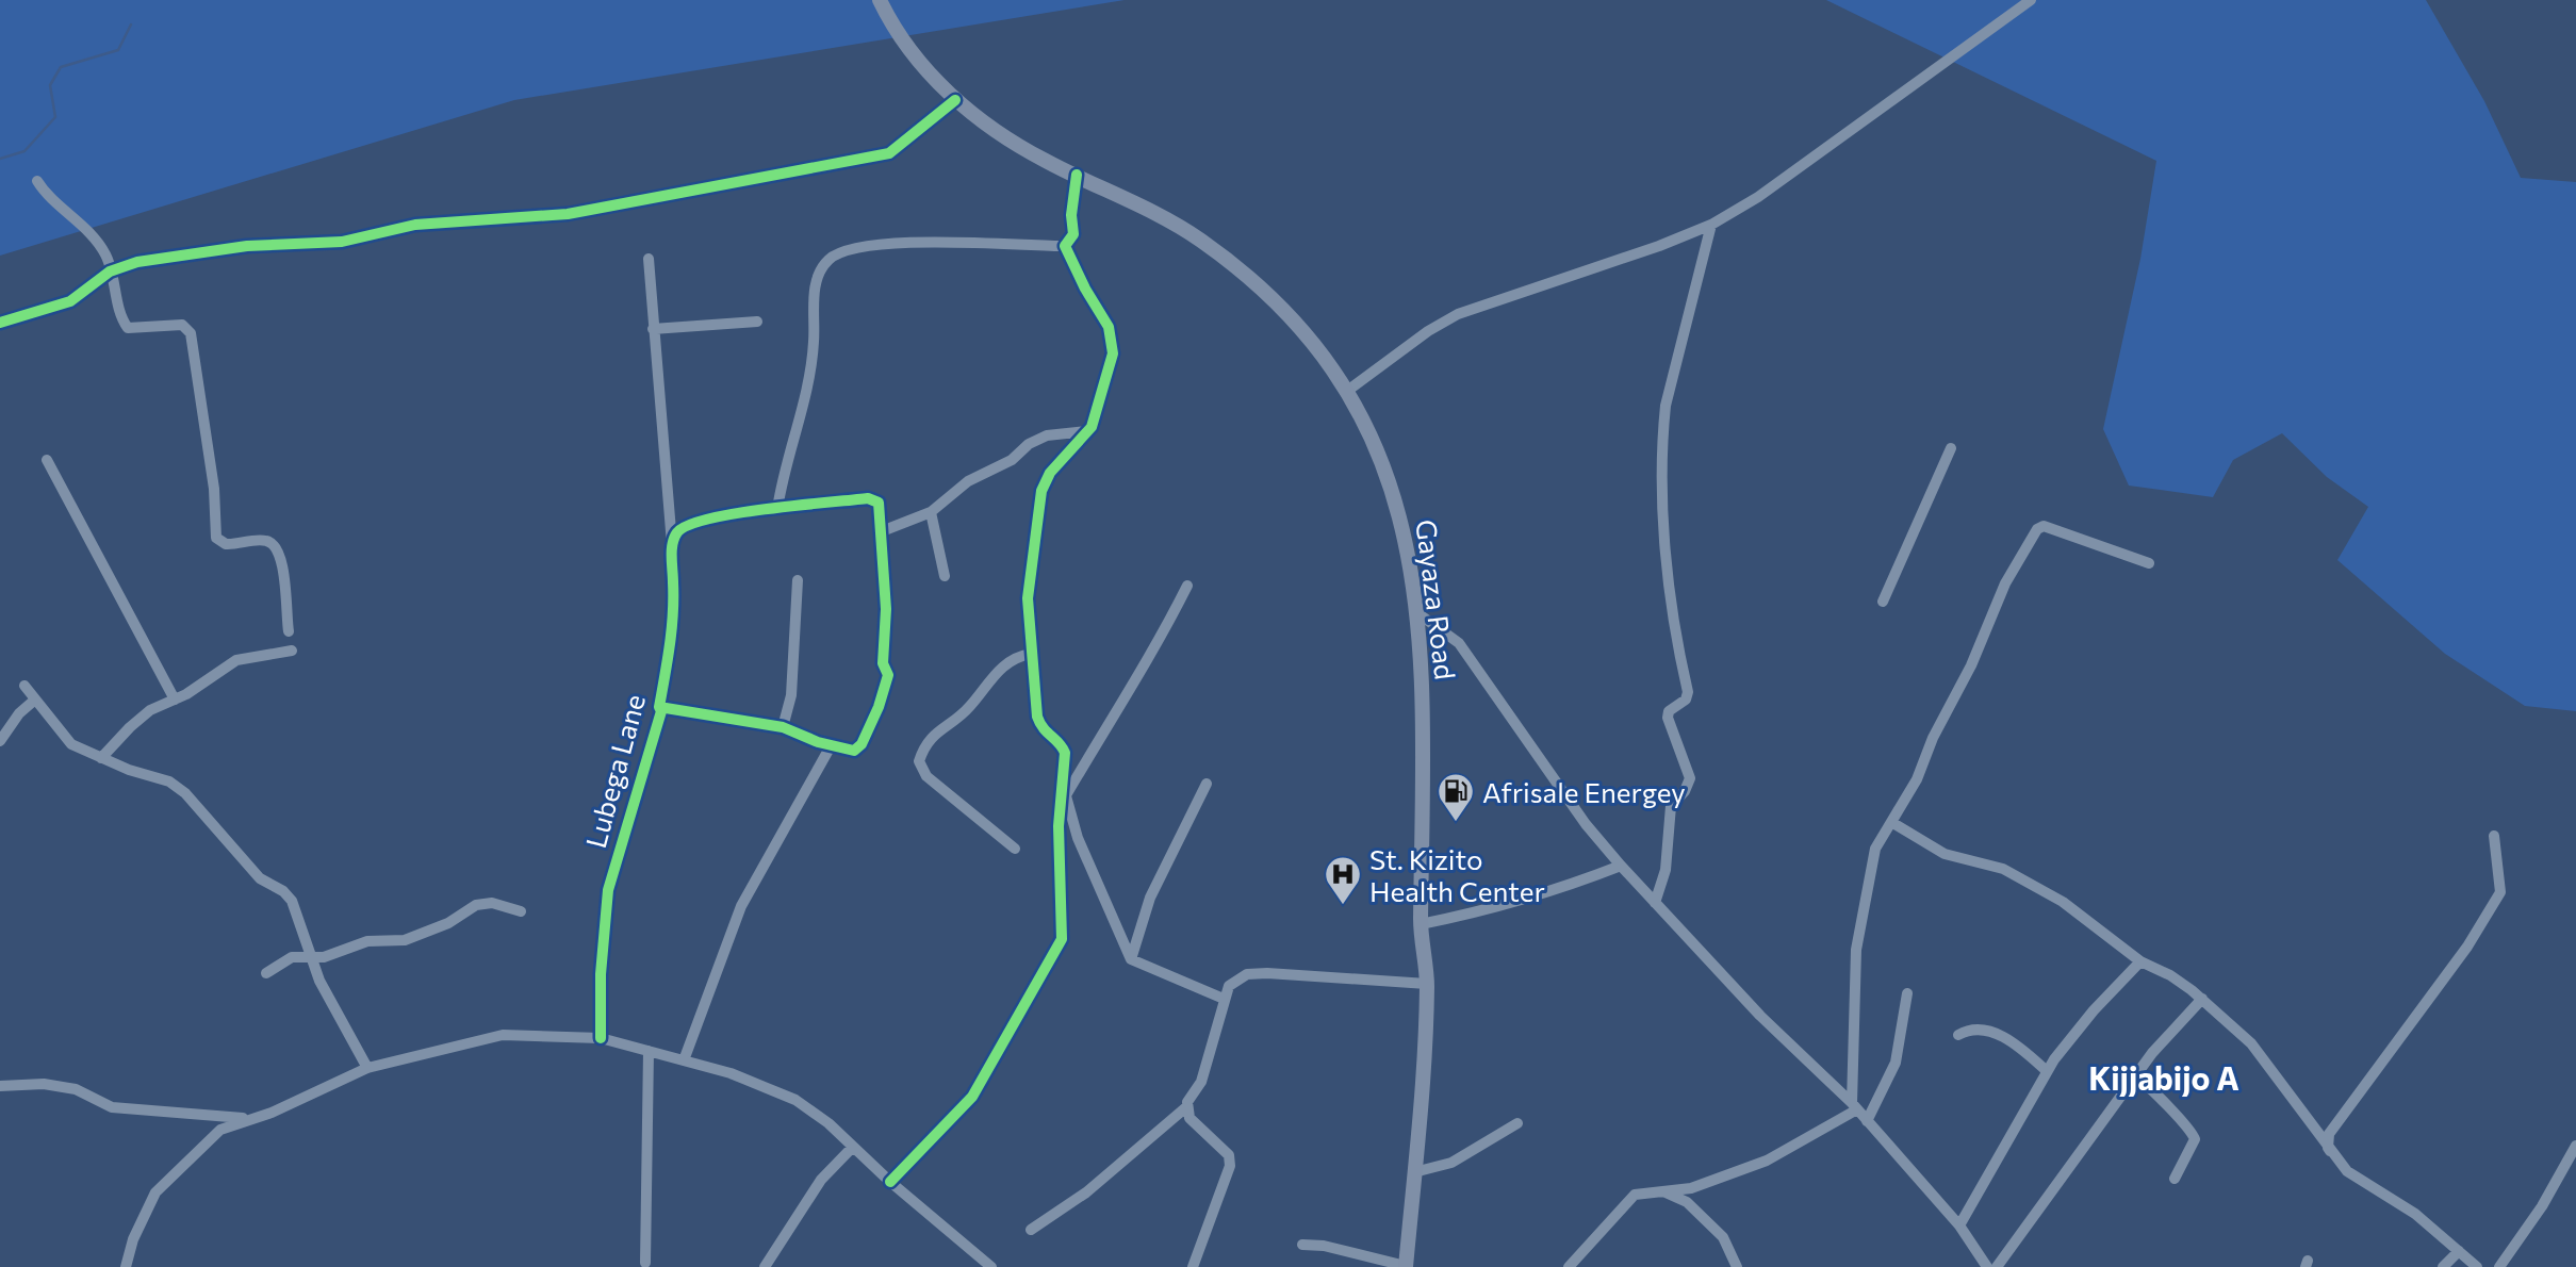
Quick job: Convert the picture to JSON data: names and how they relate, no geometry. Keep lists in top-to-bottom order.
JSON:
{
  "streets": {
    "main road": ["Gayaza Road"],
    "street": ["Lubega Lane"]
  },
  "districts": ["Kijjabijo A"],
  "places": {
    "fuel station": ["Afrisale Energey"],
    "hospital": ["St. Kizito Health Center"]
  }
}
